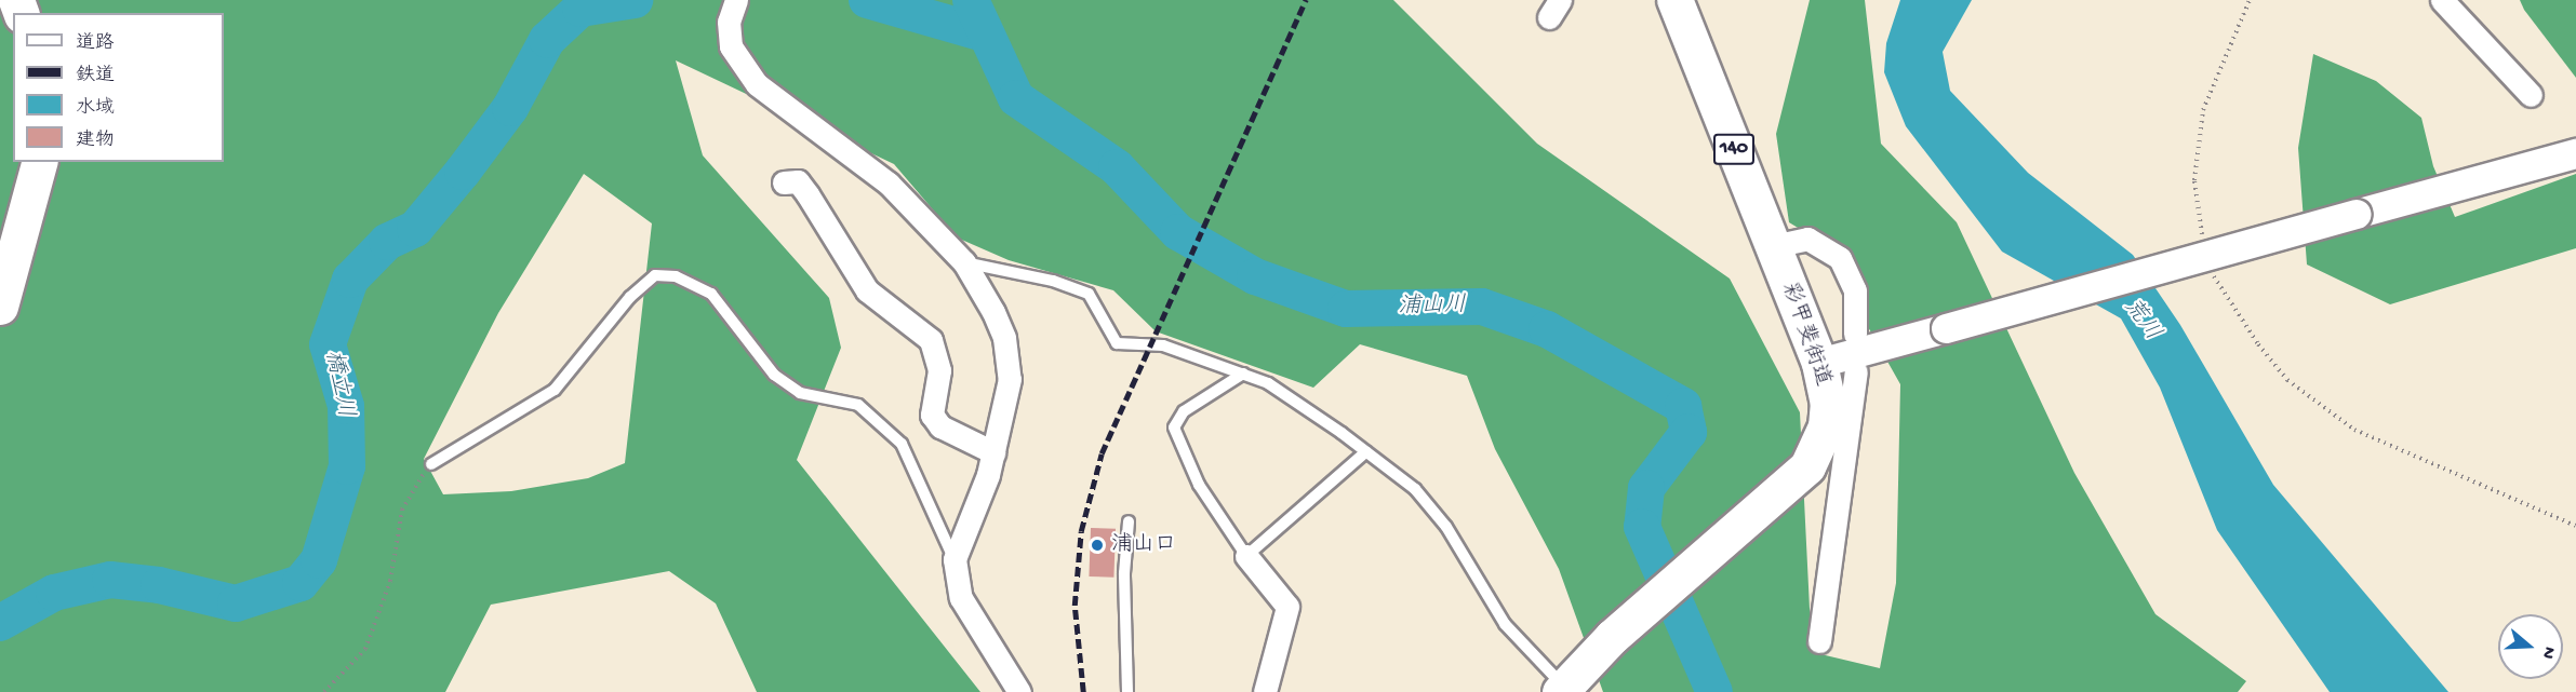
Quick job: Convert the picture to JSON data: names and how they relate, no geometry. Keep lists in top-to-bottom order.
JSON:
{
  "streets": {
    "main road": ["140", "彩甲斐街道"]
  },
  "water": ["浦山川", "荒川", "橋立川"],
  "places": ["浦山口"],
  "legend": [
    "道路",
    "鉄道",
    "水域",
    "建物"
  ],
  "north": "right"
}
